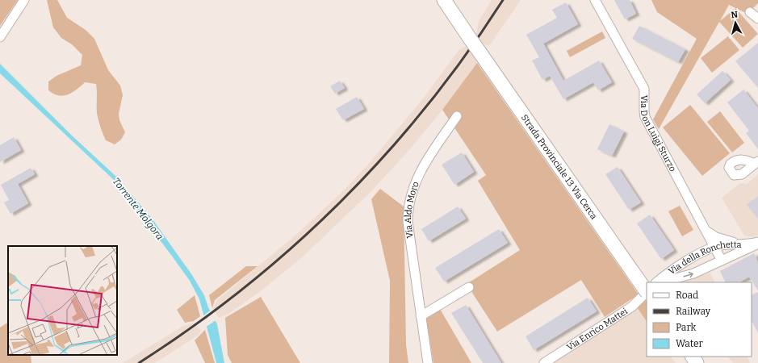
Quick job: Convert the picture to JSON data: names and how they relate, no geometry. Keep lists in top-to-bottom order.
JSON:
{
  "streets": {
    "main road": ["Strada Provinciale 13 Via Cerca"],
    "street": [
      "Via Don Luigi Sturzo",
      "Via Aldo Moro",
      "Via della Ronchetta",
      "Via Enrico Mattei"
    ]
  },
  "crossings": [
    ["Via Don Luigi Sturzo", "Via della Ronchetta"]
  ],
  "water": ["Torrente Molgora"],
  "legend": [
    "Road",
    "Railway",
    "Park",
    "Water"
  ],
  "north": "top"
}
